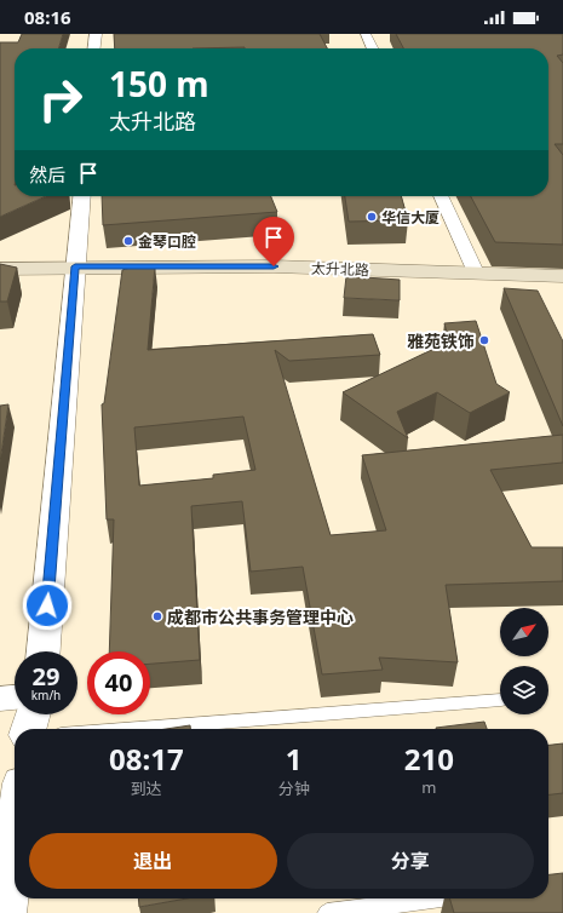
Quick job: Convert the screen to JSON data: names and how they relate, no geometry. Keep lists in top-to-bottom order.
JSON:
{
  "streets": {
    "main road": ["太升北路"]
  },
  "places": [
    "华信大厦",
    "金琴口腔",
    "雅苑铁饰",
    "成都市公共事务管理中心"
  ],
  "north": "top right",
  "page": {
    "status": "08:16",
    "turn": ["150 m", "太升北路"],
    "then": "然后",
    "speed": "29 km/h",
    "limit": "40",
    "eta": [
      "08:17",
      "到达",
      "1",
      "分钟",
      "210",
      "m"
    ],
    "buttons": ["退出", "分享"]
  }
}
